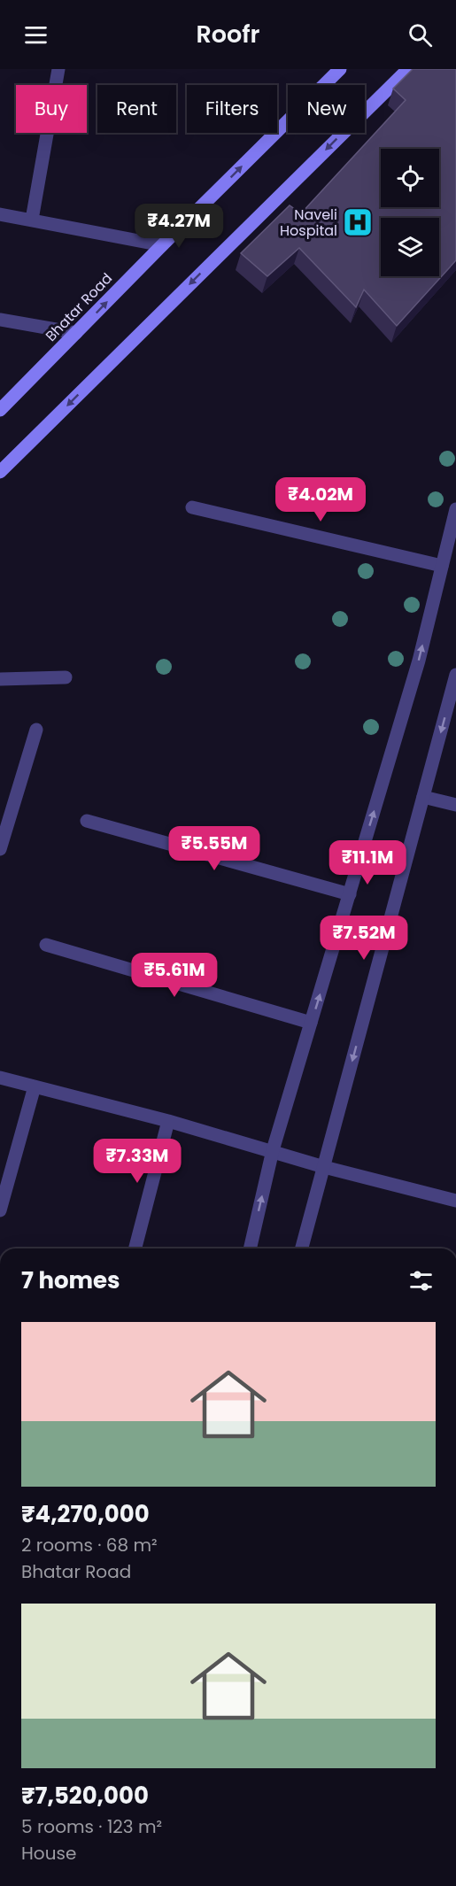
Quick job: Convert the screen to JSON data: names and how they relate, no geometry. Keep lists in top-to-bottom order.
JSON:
{
  "streets": {
    "main road": ["Bhatar Road"]
  },
  "places": {
    "hospital": ["Naveli Hospital"]
  },
  "page": {
    "header": "Roofr",
    "chip": [
      "Buy",
      "Rent",
      "Filters",
      "New"
    ],
    "price": [
      "₹4.27M",
      "₹4.02M",
      "₹5.55M",
      "₹11.1M",
      "₹7.52M",
      "₹5.61M",
      "₹7.33M"
    ],
    "heading": "7 homes",
    "list": [
      {
        "name": "₹4,270,000",
        "note": "2 rooms · 68 m² · Bhatar Road"
      },
      {
        "name": "₹7,520,000",
        "note": "5 rooms · 123 m² · House"
      }
    ]
  }
}
